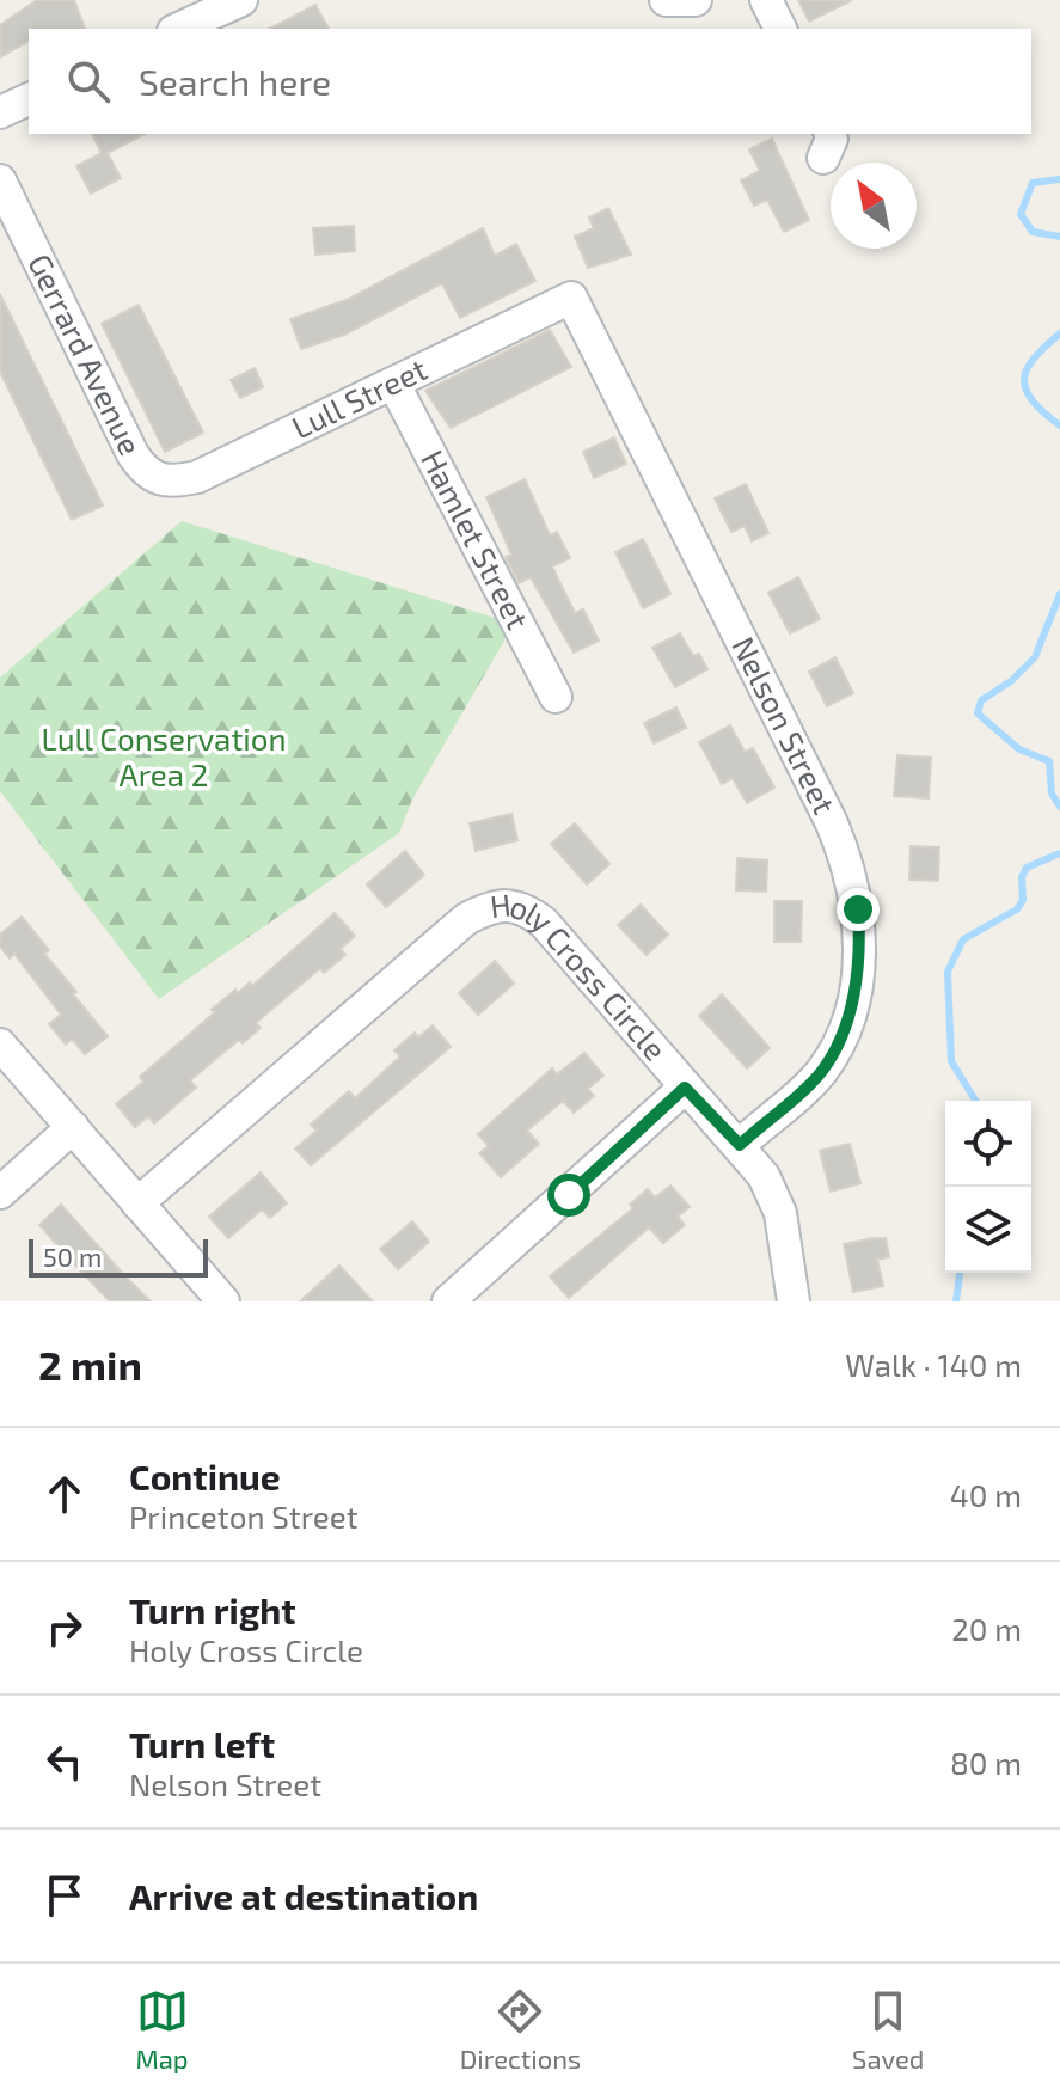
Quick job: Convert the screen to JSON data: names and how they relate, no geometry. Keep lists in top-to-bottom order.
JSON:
{
  "streets": {
    "street": [
      "Gerrard Avenue",
      "Lull Street",
      "Hamlet Street",
      "Nelson Street",
      "Holy Cross Circle"
    ]
  },
  "crossings": [
    ["Gerrard Avenue", "Lull Street"],
    ["Lull Street", "Hamlet Street"],
    ["Lull Street", "Nelson Street"],
    ["Nelson Street", "Holy Cross Circle"]
  ],
  "parks": ["Lull Conservation Area 2"],
  "scale_bar": "50 m",
  "north": "top left",
  "page": {
    "search": "Search here",
    "scale": "50 m",
    "heading": ["2 min", "Walk · 140 m"],
    "list": [
      ["Continue", "Princeton Street", "40 m"],
      ["Turn right", "Holy Cross Circle", "20 m"],
      ["Turn left", "Nelson Street", "80 m"],
      "Arrive at destination"
    ],
    "nav": ["Map", "Directions", "Saved"]
  }
}
